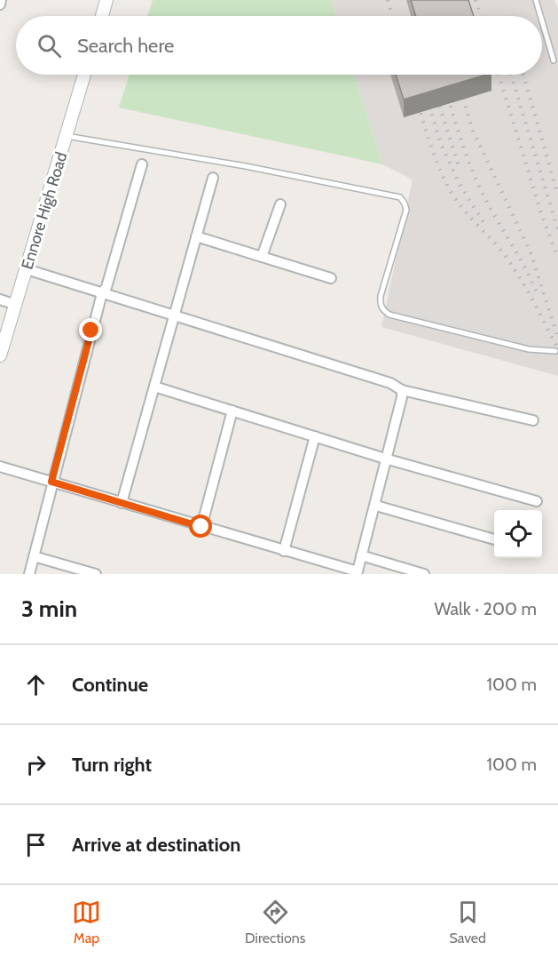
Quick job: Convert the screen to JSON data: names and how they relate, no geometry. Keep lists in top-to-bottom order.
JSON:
{
  "streets": {
    "main road": ["Ennore High Road"]
  },
  "page": {
    "search": "Search here",
    "heading": ["3 min", "Walk · 200 m"],
    "list": [
      ["Continue", "100 m"],
      ["Turn right", "100 m"],
      "Arrive at destination"
    ],
    "nav": ["Map", "Directions", "Saved"]
  }
}
